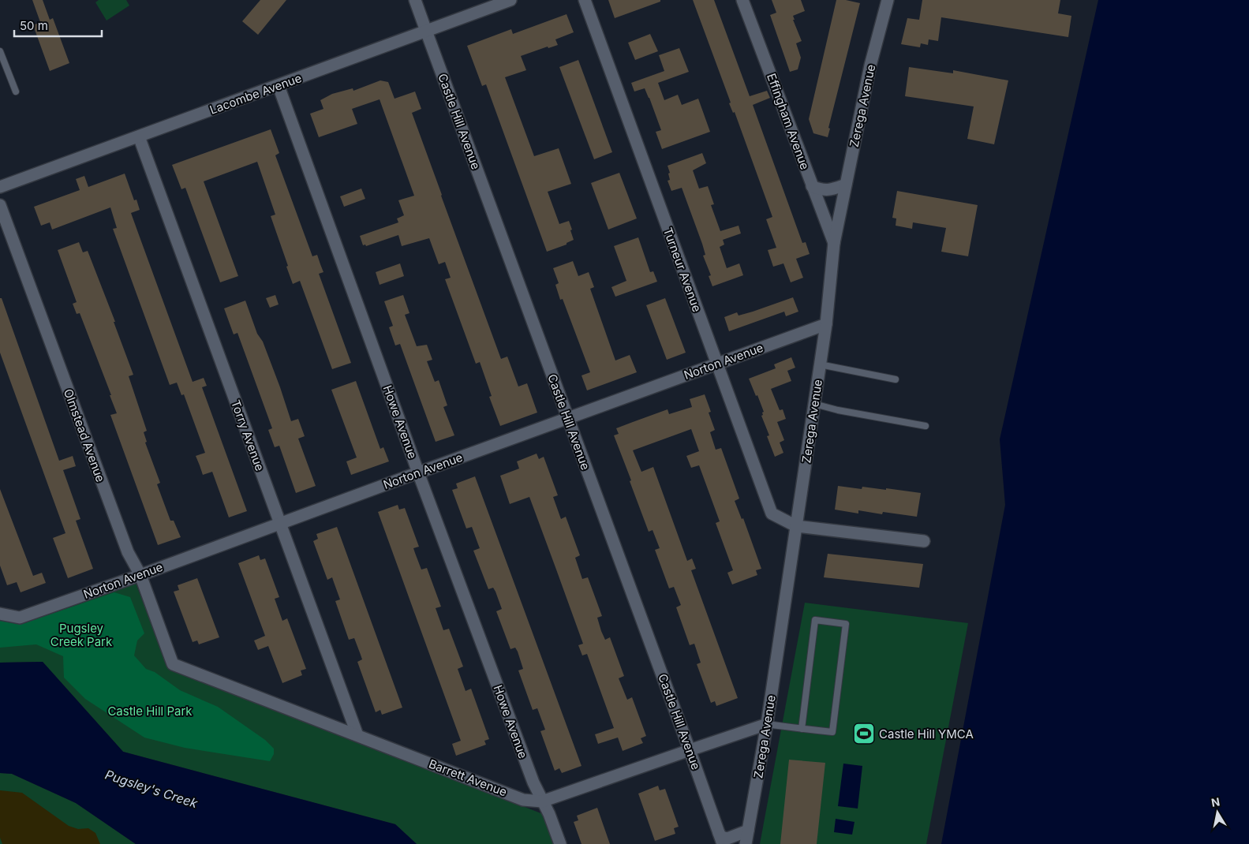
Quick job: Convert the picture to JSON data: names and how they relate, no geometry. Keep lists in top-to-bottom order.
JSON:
{
  "streets": {
    "street": [
      "Lacombe Avenue",
      "Zerega Avenue",
      "Castle Hill Avenue",
      "Effingham Avenue",
      "Turneur Avenue",
      "Norton Avenue",
      "Howe Avenue",
      "Olmstead Avenue",
      "Torry Avenue",
      "Barrett Avenue"
    ]
  },
  "crossings": [
    ["Lacombe Avenue", "Castle Hill Avenue"],
    ["Lacombe Avenue", "Howe Avenue"],
    ["Lacombe Avenue", "Torry Avenue"],
    ["Zerega Avenue", "Effingham Avenue"],
    ["Zerega Avenue", "Turneur Avenue"],
    ["Zerega Avenue", "Norton Avenue"],
    ["Zerega Avenue", "Barrett Avenue"],
    ["Castle Hill Avenue", "Norton Avenue"],
    ["Castle Hill Avenue", "Barrett Avenue"],
    ["Turneur Avenue", "Norton Avenue"],
    ["Norton Avenue", "Howe Avenue"],
    ["Norton Avenue", "Olmstead Avenue"],
    ["Norton Avenue", "Torry Avenue"],
    ["Howe Avenue", "Barrett Avenue"],
    ["Olmstead Avenue", "Barrett Avenue"],
    ["Torry Avenue", "Barrett Avenue"]
  ],
  "water": ["Pugsley's Creek"],
  "parks": ["Pugsley Creek Park", "Castle Hill Park"],
  "places": {
    "sports": ["Castle Hill YMCA"]
  },
  "scale_bar": "50 m",
  "north": "top"
}
